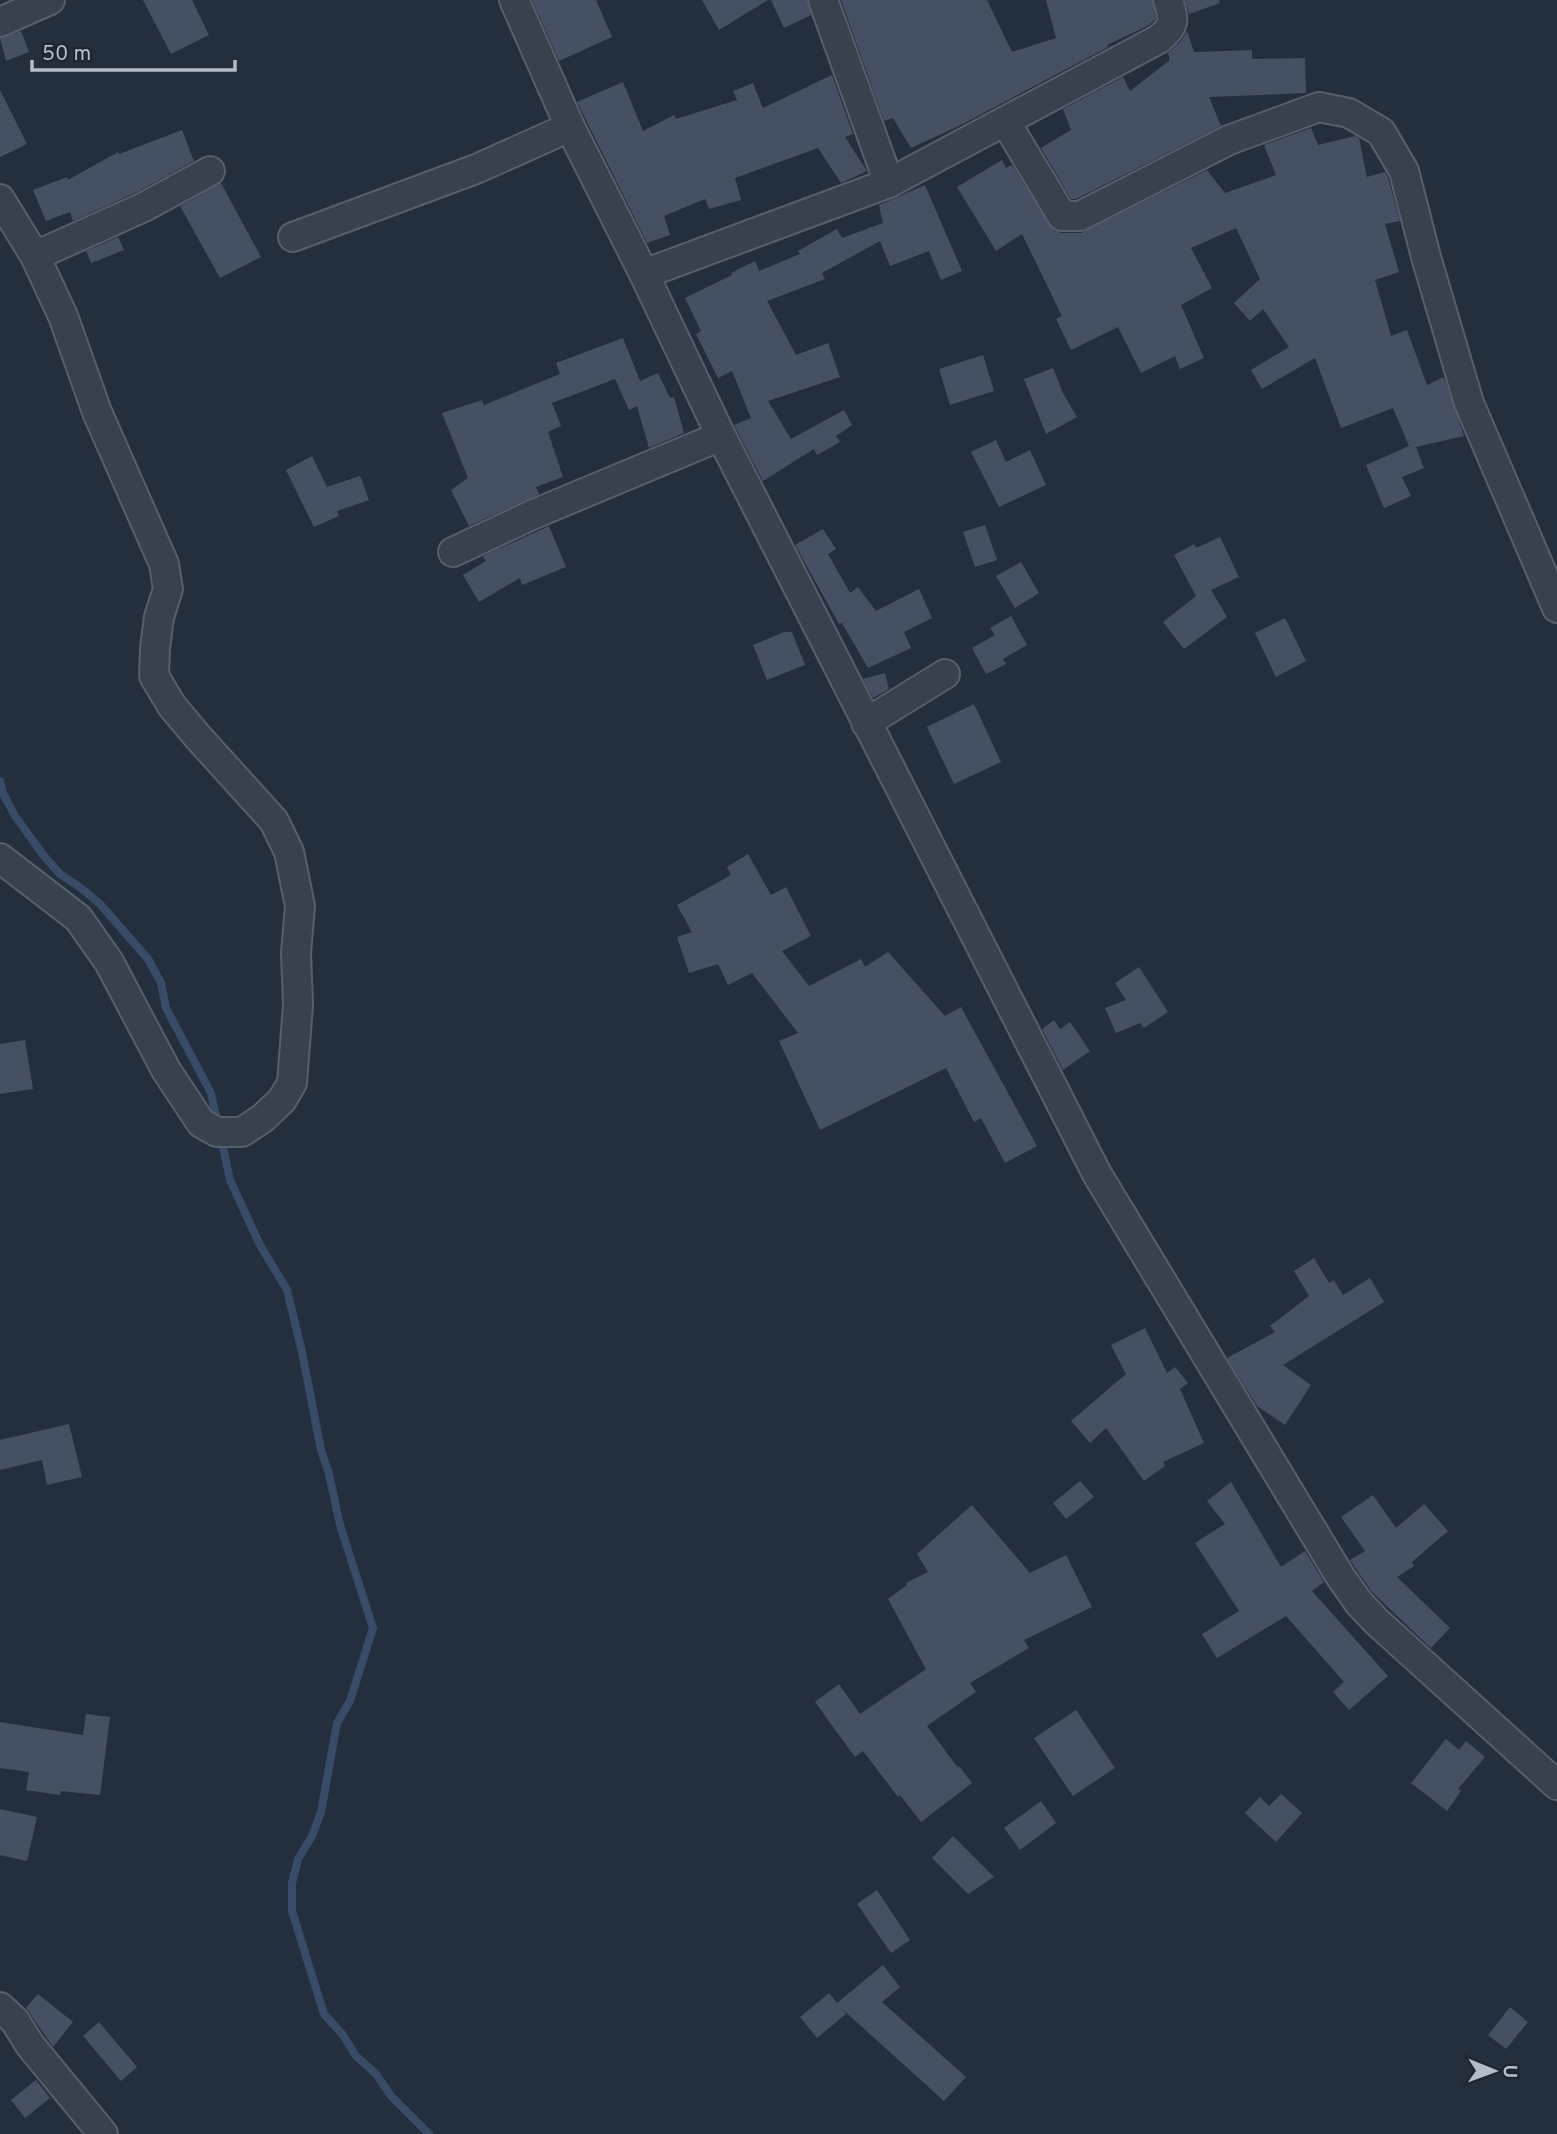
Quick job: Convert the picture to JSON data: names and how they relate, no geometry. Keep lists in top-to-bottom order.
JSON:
{
  "scale_bar": "50 m",
  "north": "right"
}
